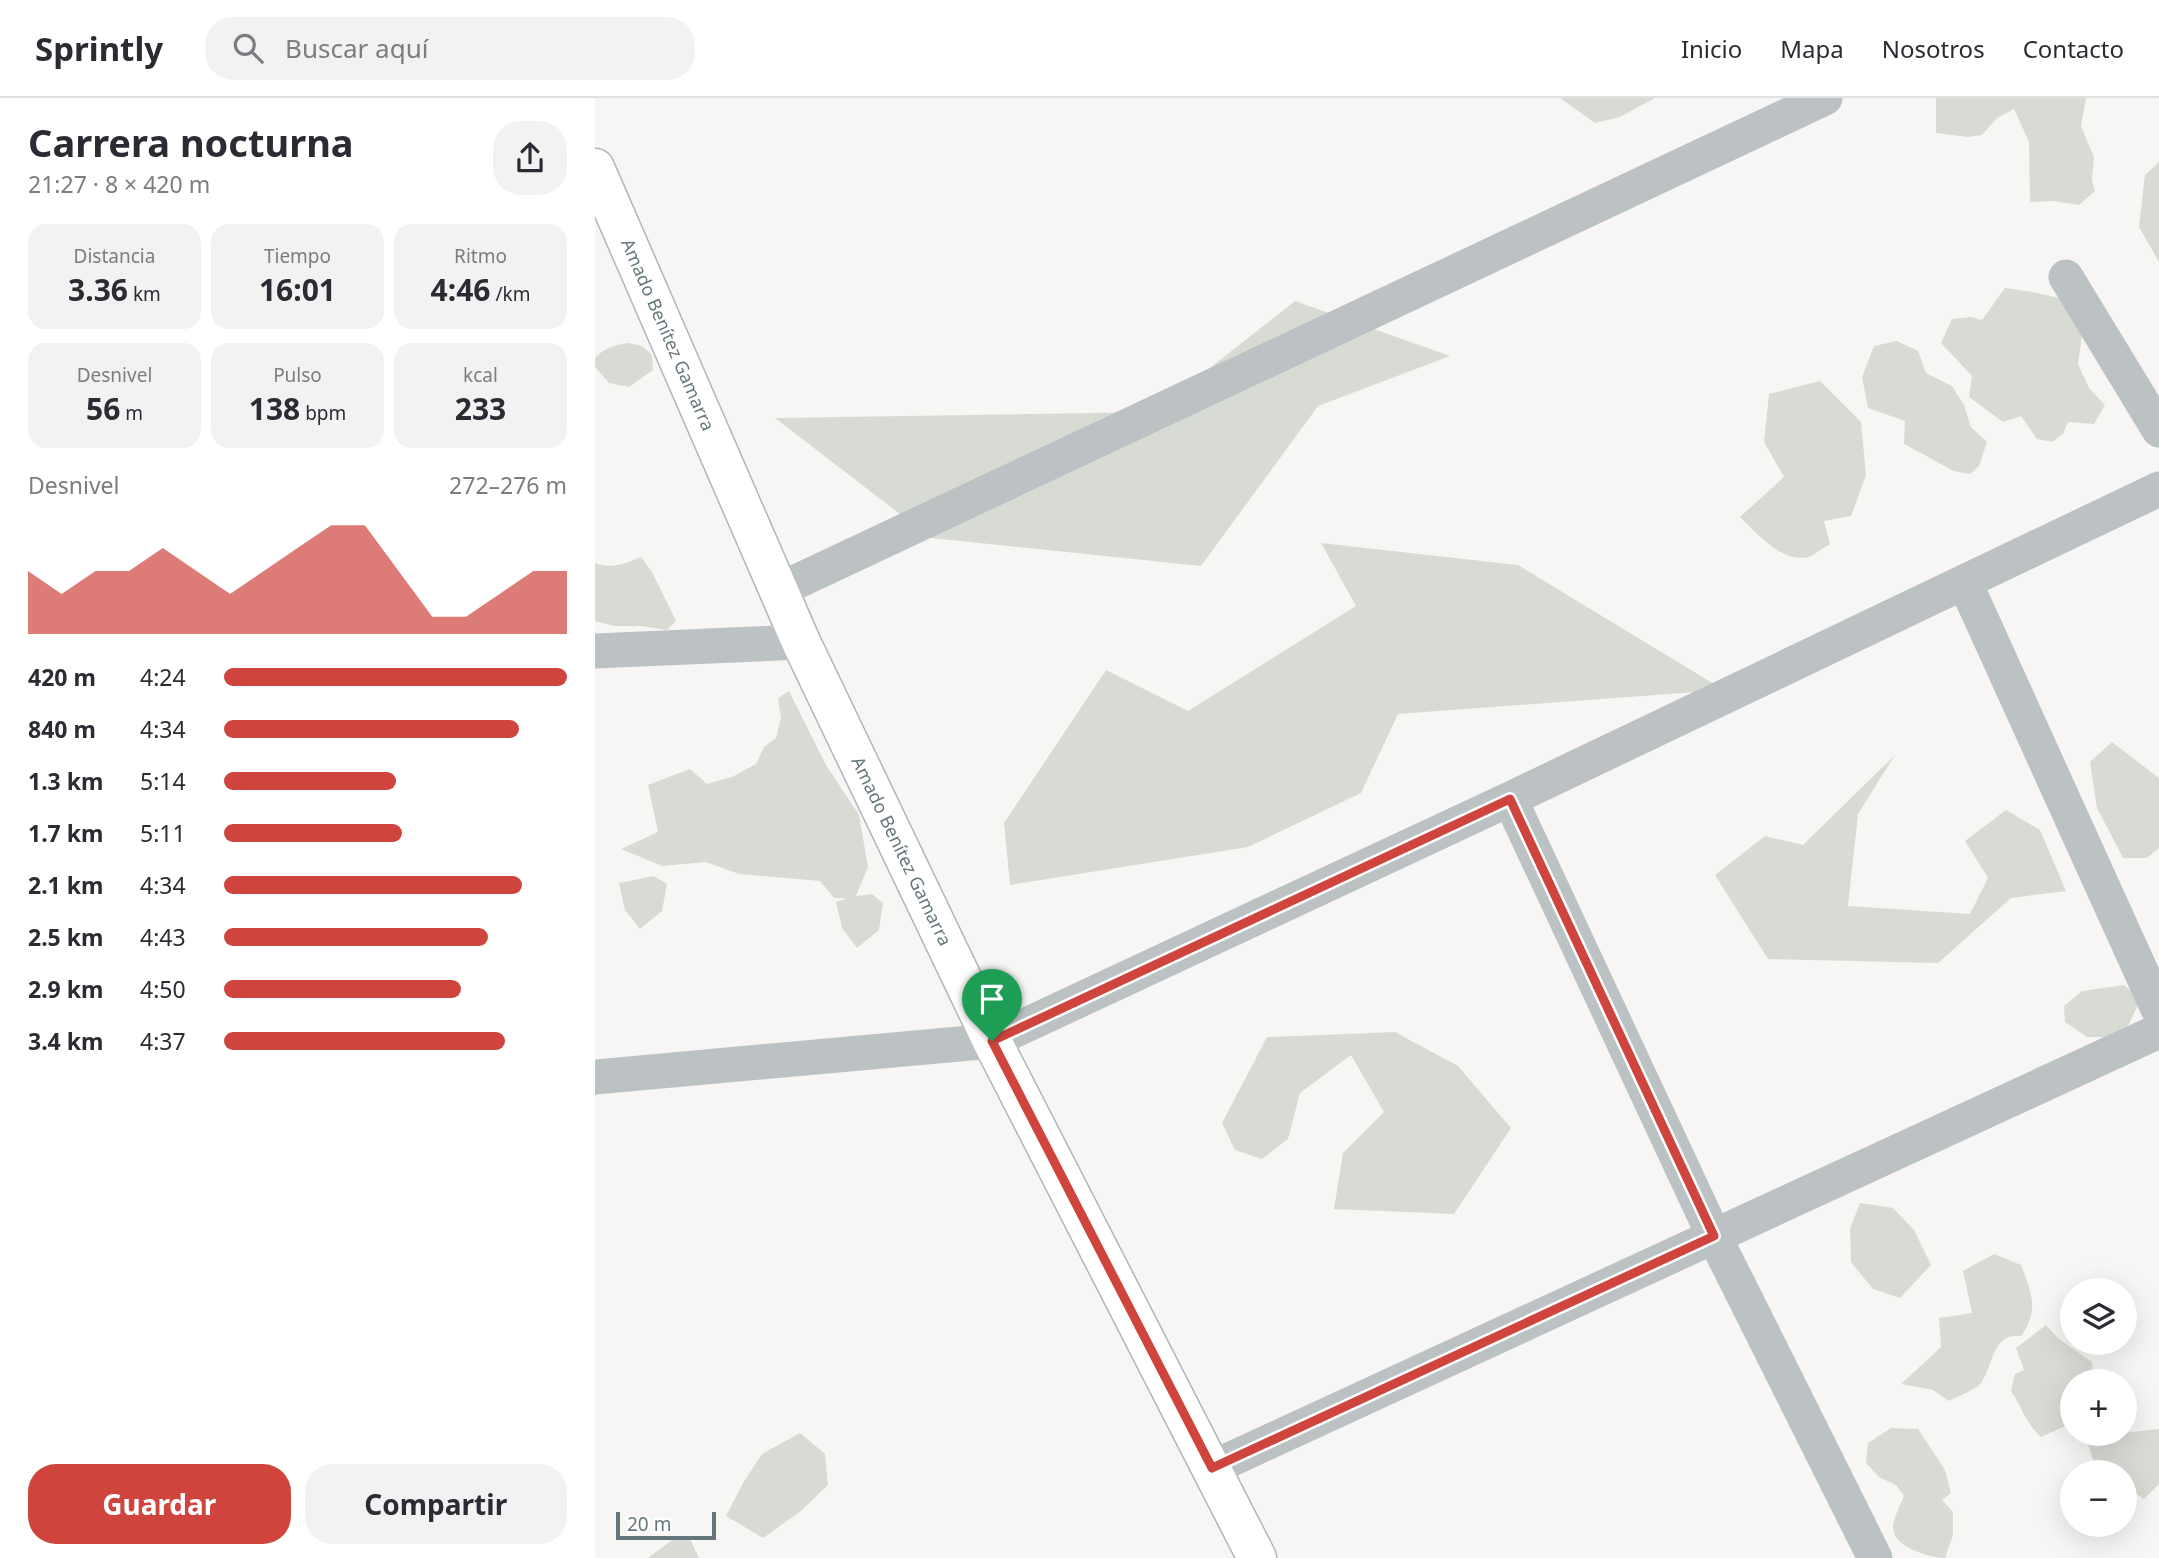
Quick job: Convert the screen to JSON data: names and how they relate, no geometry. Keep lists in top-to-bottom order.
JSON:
{
  "streets": {
    "main road": ["Amado Benítez Gamarra"]
  },
  "scale_bar": "20 m",
  "page": {
    "header": "Sprintly",
    "search": "Buscar aquí",
    "nav": [
      "Inicio",
      "Mapa",
      "Nosotros",
      "Contacto"
    ],
    "heading": ["Carrera nocturna", "21:27 · 8 × 420 m"],
    "stats": [
      ["Distancia", "3.36 km"],
      ["Tiempo", "16:01"],
      ["Ritmo", "4:46 /km"],
      ["Desnivel", "56 m"],
      ["Pulso", "138 bpm"],
      ["kcal", "233"]
    ],
    "chart": ["Desnivel", "272–276 m"],
    "list": [
      {
        "name": "420 m",
        "note": "4:24"
      },
      {
        "name": "840 m",
        "note": "4:34"
      },
      {
        "name": "1.3 km",
        "note": "5:14"
      },
      {
        "name": "1.7 km",
        "note": "5:11"
      },
      {
        "name": "2.1 km",
        "note": "4:34"
      },
      {
        "name": "2.5 km",
        "note": "4:43"
      },
      {
        "name": "2.9 km",
        "note": "4:50"
      },
      {
        "name": "3.4 km",
        "note": "4:37"
      }
    ],
    "map_buttons": ["+", "−"],
    "buttons": ["Guardar", "Compartir"],
    "scale": "20 m"
  }
}
